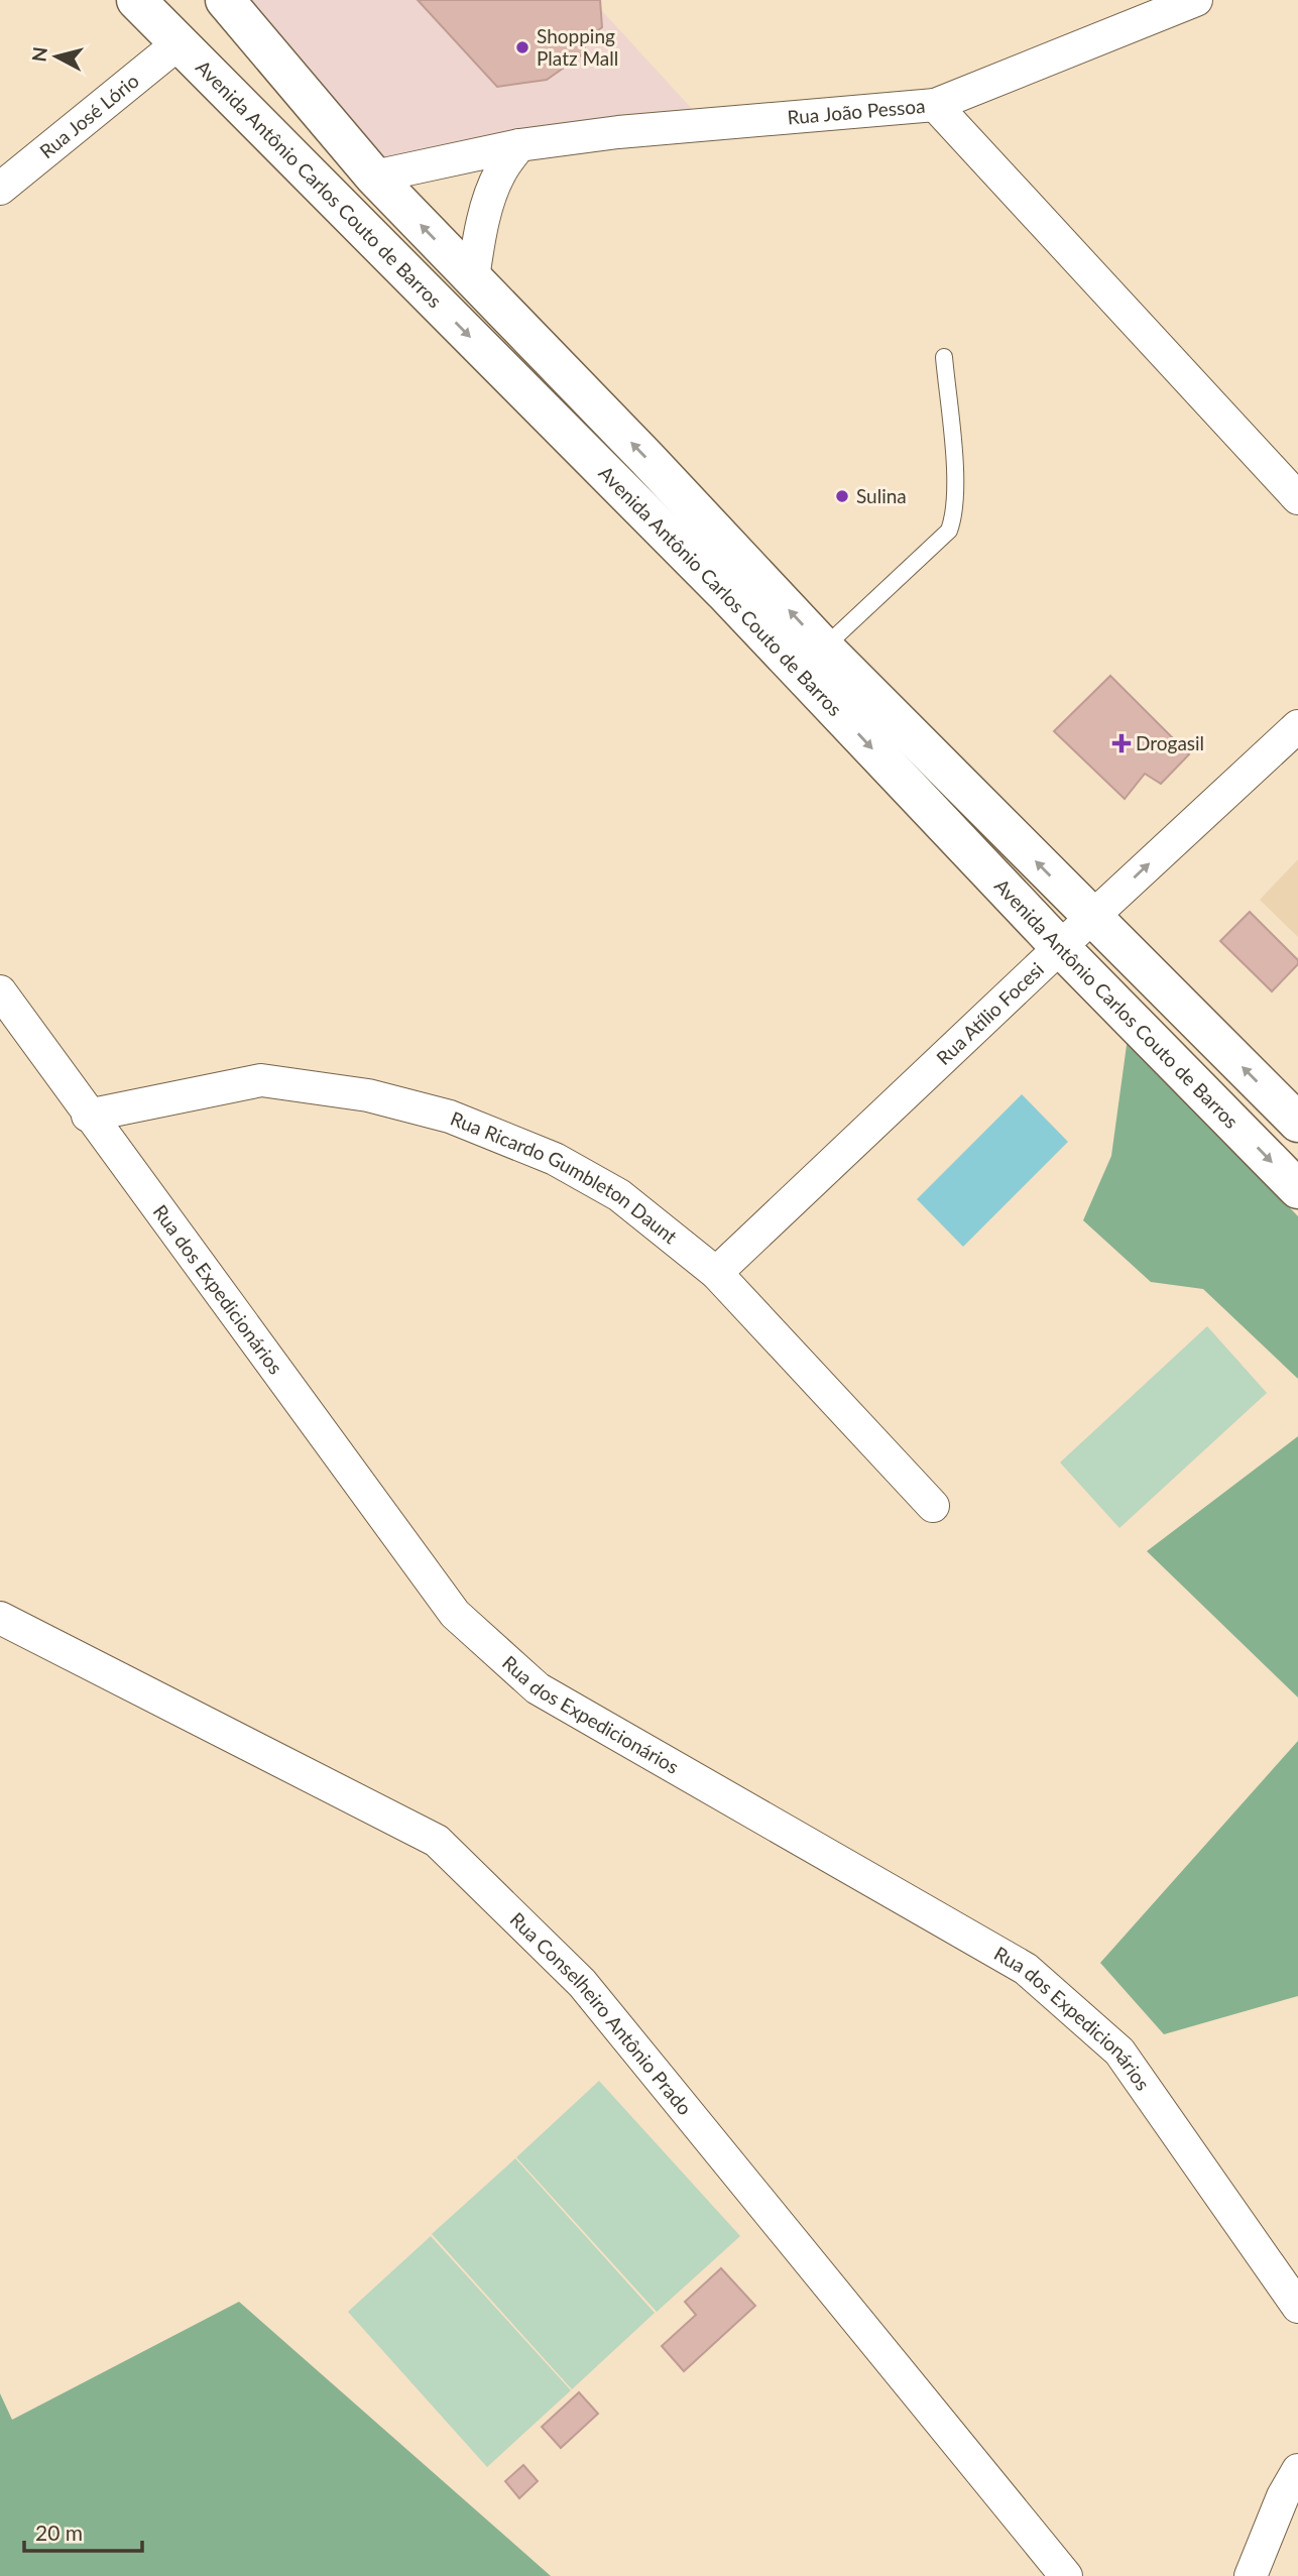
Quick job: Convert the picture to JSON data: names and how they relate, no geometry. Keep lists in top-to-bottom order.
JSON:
{
  "streets": {
    "main road": ["Avenida Antônio Carlos Couto de Barros"],
    "street": [
      "Rua João Pessoa",
      "Rua José Lório",
      "Rua Atílio Focesi",
      "Rua Ricardo Gumbleton Daunt",
      "Rua dos Expedicionários",
      "Rua Conselheiro Antônio Prado"
    ]
  },
  "crossings": [
    ["Rua João Pessoa", "Avenida Antônio Carlos Couto de Barros"],
    ["Rua José Lório", "Avenida Antônio Carlos Couto de Barros"],
    ["Avenida Antônio Carlos Couto de Barros", "Rua Atílio Focesi"],
    ["Rua Atílio Focesi", "Rua Ricardo Gumbleton Daunt"],
    ["Rua Ricardo Gumbleton Daunt", "Rua dos Expedicionários"]
  ],
  "one_way": ["Rua Atílio Focesi"],
  "places": {
    "other": ["Shopping Platz Mall", "Sulina"],
    "health": ["Drogasil"]
  },
  "scale_bar": "20 m",
  "north": "left"
}
